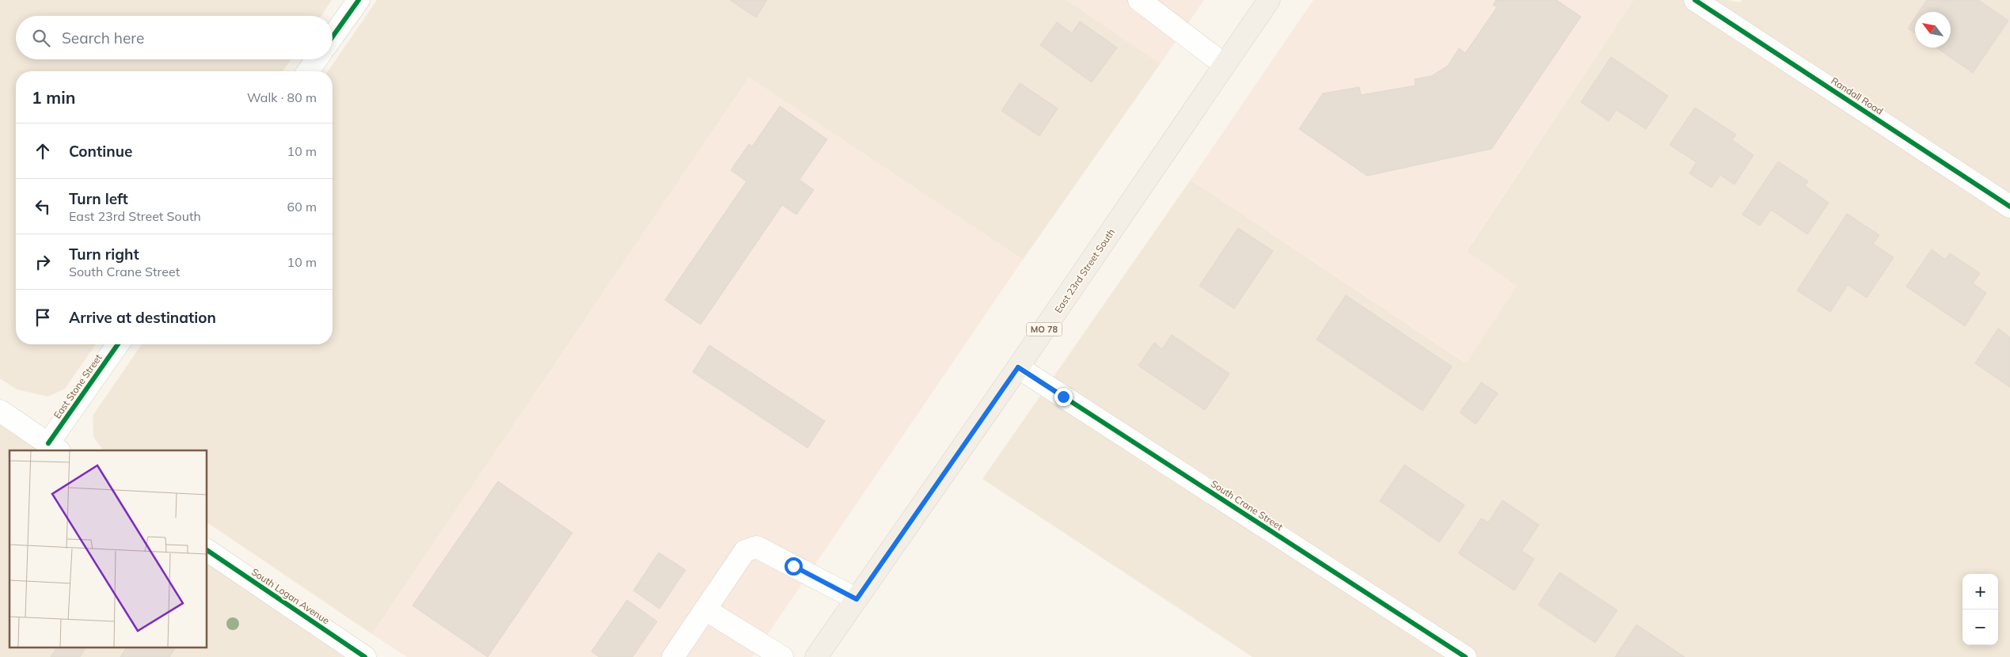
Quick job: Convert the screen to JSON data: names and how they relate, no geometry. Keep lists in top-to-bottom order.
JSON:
{
  "streets": {
    "main road": ["East 23rd Street South", "MO 78"],
    "street": [
      "Randall Road",
      "East Stone Street",
      "South Crane Street",
      "South Logan Avenue"
    ]
  },
  "crossings": [
    ["East 23rd Street South", "South Crane Street"]
  ],
  "north": "top left",
  "page": {
    "search": "Search here",
    "heading": ["1 min", "Walk · 80 m"],
    "list": [
      ["Continue", "10 m"],
      ["Turn left", "East 23rd Street South", "60 m"],
      ["Turn right", "South Crane Street", "10 m"],
      "Arrive at destination"
    ],
    "map_buttons": ["+", "−"]
  }
}
